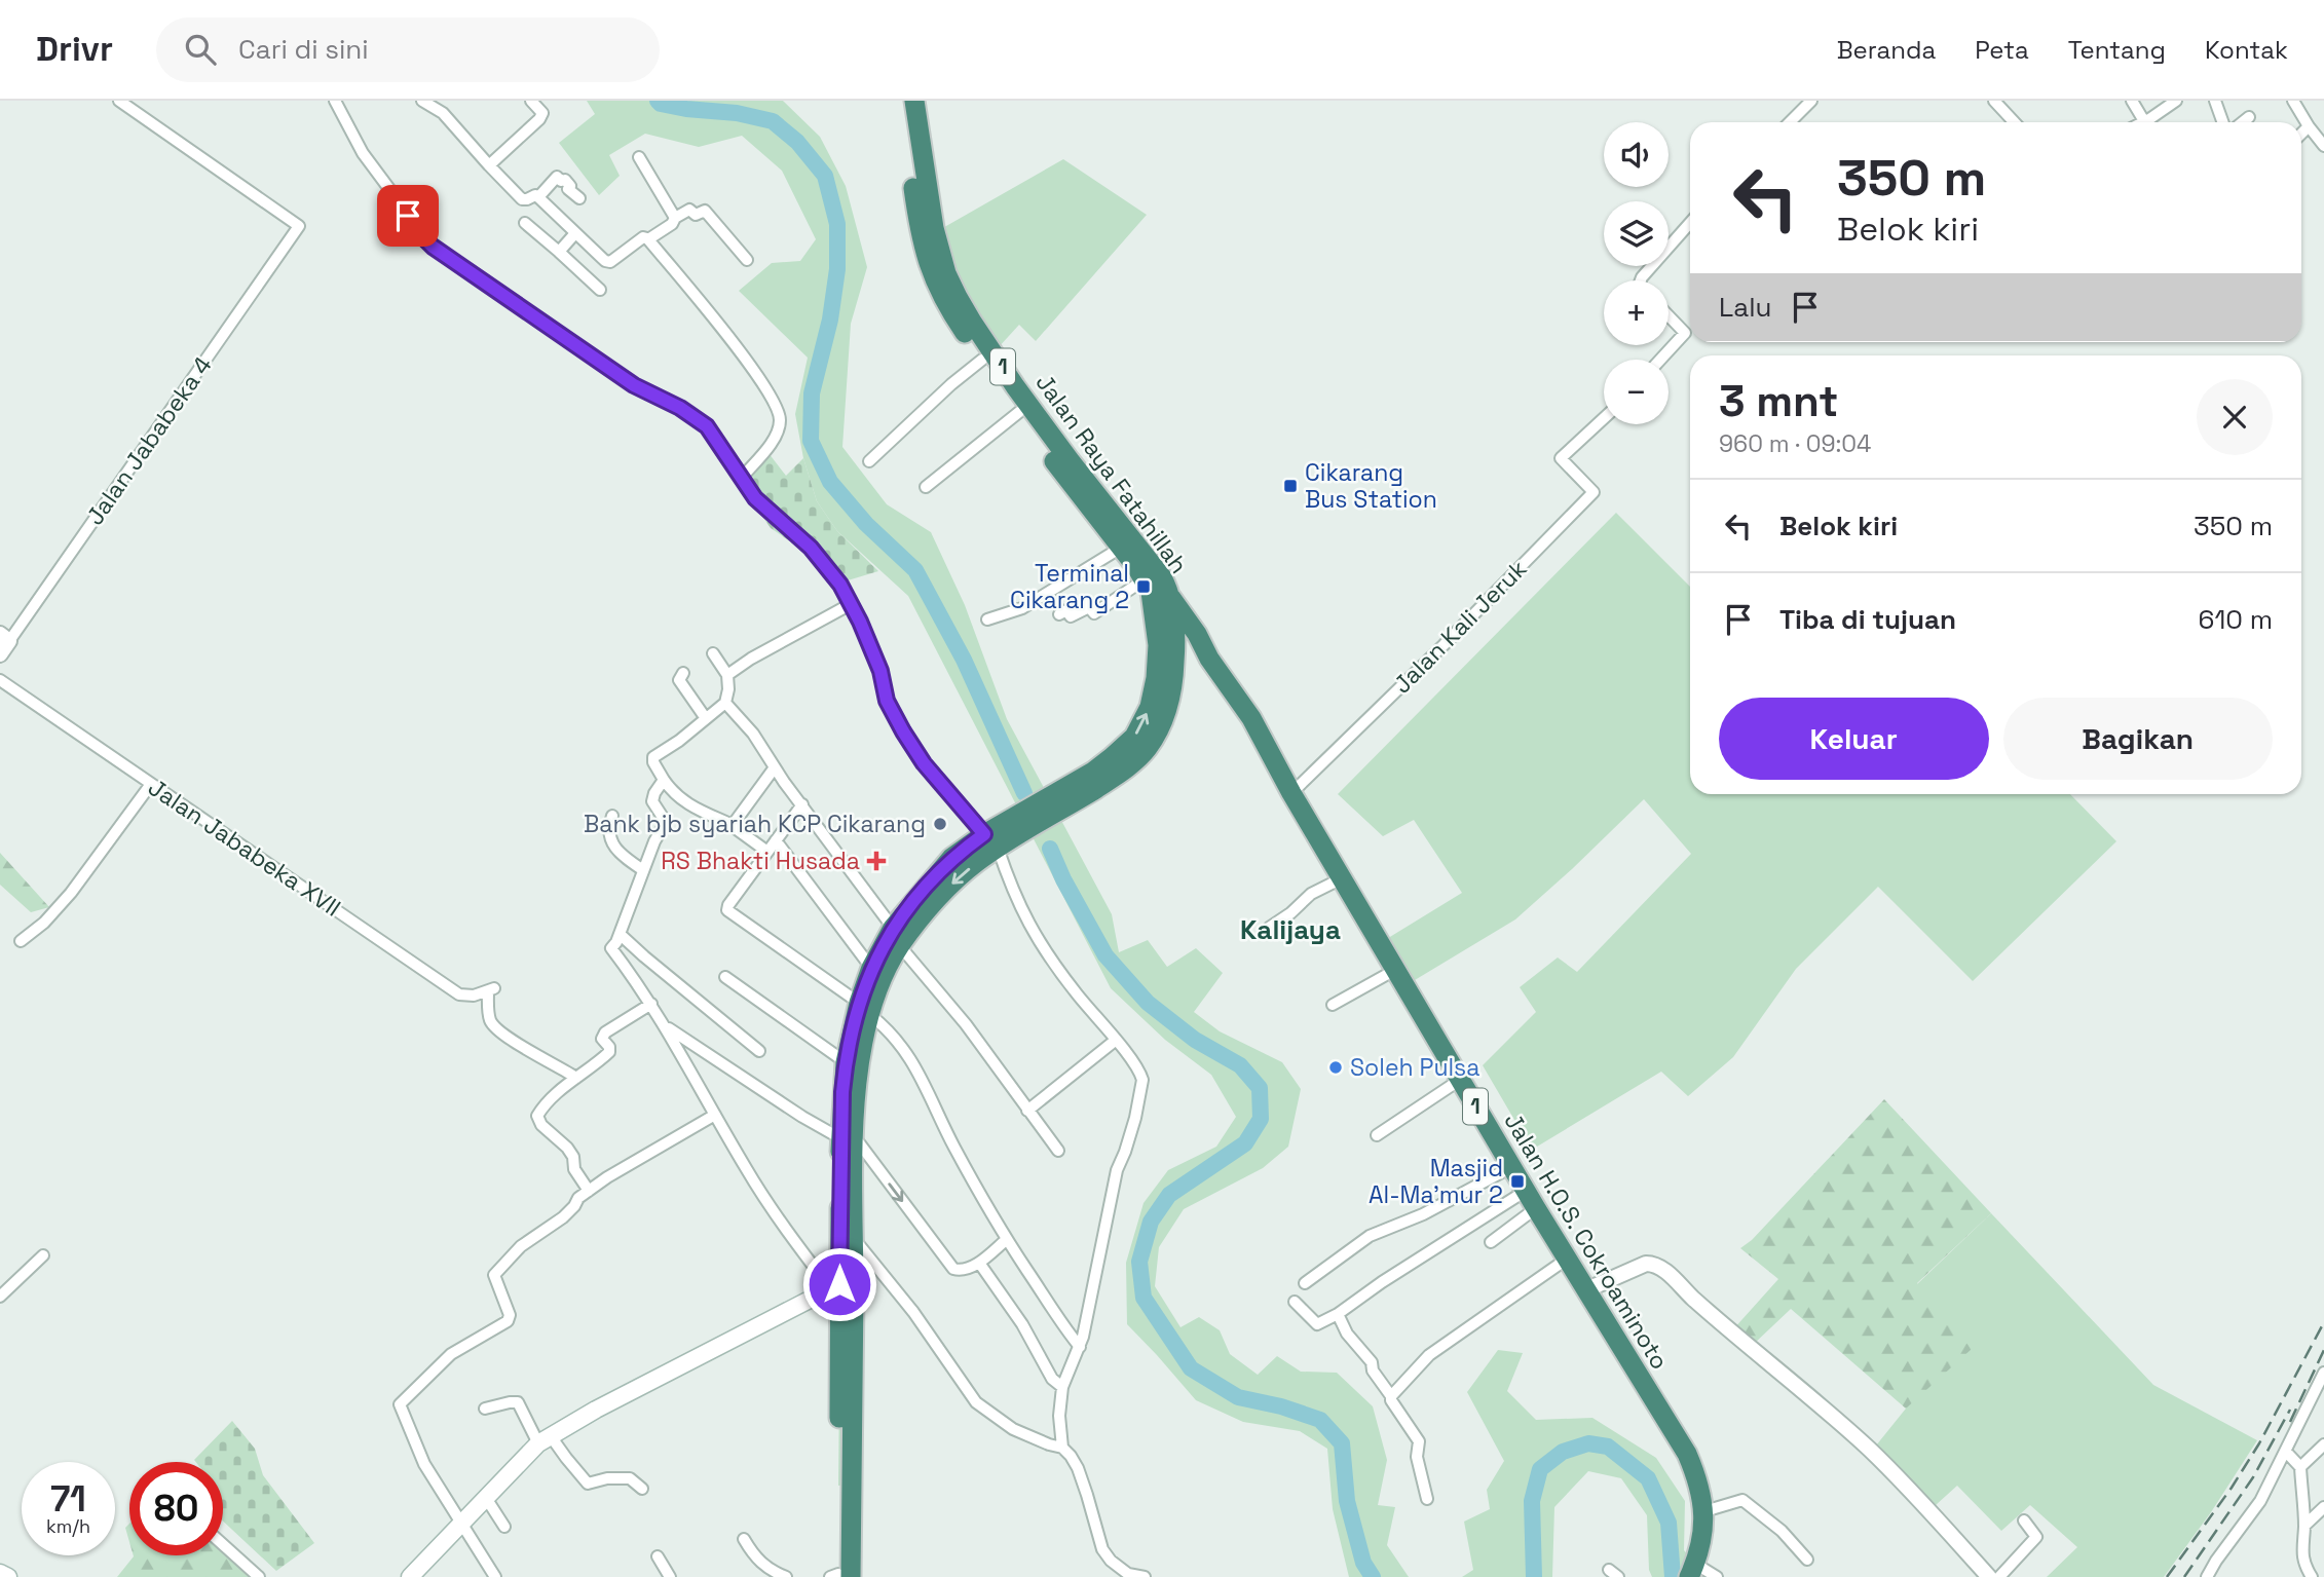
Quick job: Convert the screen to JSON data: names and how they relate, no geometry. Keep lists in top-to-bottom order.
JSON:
{
  "streets": {
    "highway": ["1", "Jalan Raya Fatahillah", "Jalan H.O.S. Cokroaminoto"],
    "street": ["Jalan Jababeka 4", "Jalan Kali Jeruk", "Jalan Jababeka XVII"]
  },
  "crossings": [
    ["1", "Jalan Raya Fatahillah"],
    ["1", "Jalan H.O.S. Cokroaminoto"],
    ["Jalan Raya Fatahillah", "Jalan H.O.S. Cokroaminoto"],
    ["Jalan Kali Jeruk", "Jalan H.O.S. Cokroaminoto"]
  ],
  "districts": ["Kalijaya"],
  "places": {
    "transit": ["Cikarang Bus Station", "Terminal Cikarang 2", "Masjid Al-Ma'mur 2"],
    "other": ["Bank bjb syariah KCP Cikarang", "Soleh Pulsa"],
    "health": ["RS Bhakti Husada"]
  },
  "page": {
    "header": "Drivr",
    "search": "Cari di sini",
    "nav": [
      "Beranda",
      "Peta",
      "Tentang",
      "Kontak"
    ],
    "map_buttons": ["+", "−"],
    "turn": ["350 m", "Belok kiri"],
    "then": "Lalu",
    "heading": ["3 mnt", "960 m · 09:04"],
    "list": [
      {
        "name": "Belok kiri",
        "value": "350 m"
      },
      {
        "name": "Tiba di tujuan",
        "value": "610 m"
      }
    ],
    "buttons": ["Keluar", "Bagikan"],
    "speed": "71 km/h",
    "limit": "80"
  }
}
